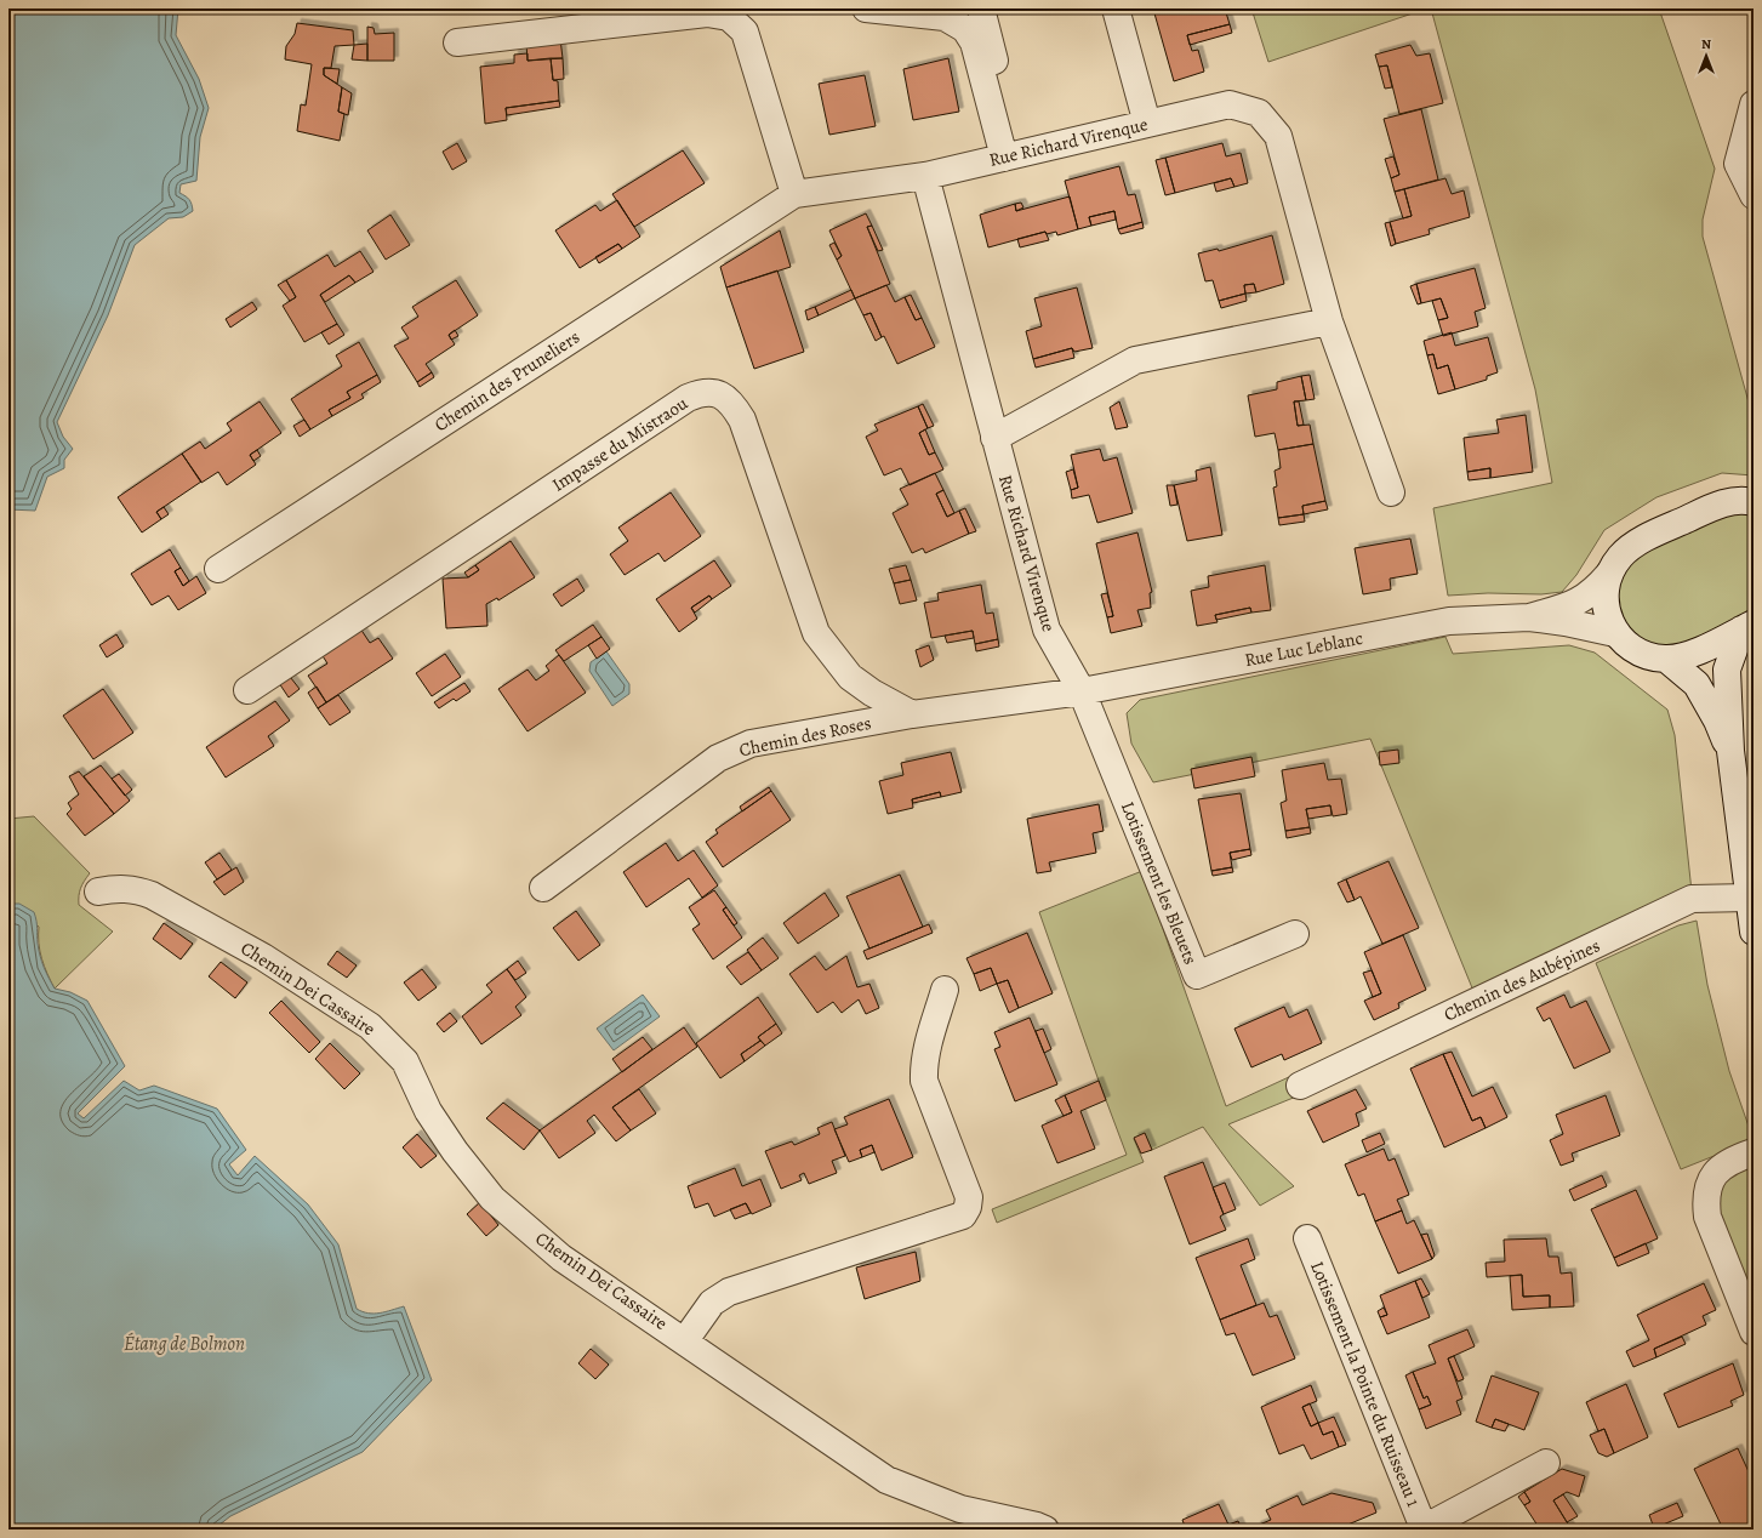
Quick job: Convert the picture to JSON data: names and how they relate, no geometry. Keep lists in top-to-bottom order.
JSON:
{
  "streets": {
    "street": [
      "Rue Richard Virenque",
      "Chemin des Pruneliers",
      "Impasse du Mistraou",
      "Rue Luc Leblanc",
      "Chemin des Roses",
      "Lotissement les Bleuets",
      "Chemin des Aubépines",
      "Chemin Dei Cassaire",
      "Lotissement la Pointe du Ruisseau 1"
    ]
  },
  "crossings": [
    ["Rue Richard Virenque", "Chemin des Pruneliers"],
    ["Rue Richard Virenque", "Rue Luc Leblanc"],
    ["Rue Richard Virenque", "Chemin des Roses"],
    ["Rue Richard Virenque", "Lotissement les Bleuets"],
    ["Impasse du Mistraou", "Chemin des Roses"],
    ["Rue Luc Leblanc", "Chemin des Roses"],
    ["Rue Luc Leblanc", "Lotissement les Bleuets"],
    ["Chemin des Roses", "Lotissement les Bleuets"]
  ],
  "water": ["Étang de Bolmon"],
  "north": "top"
}
